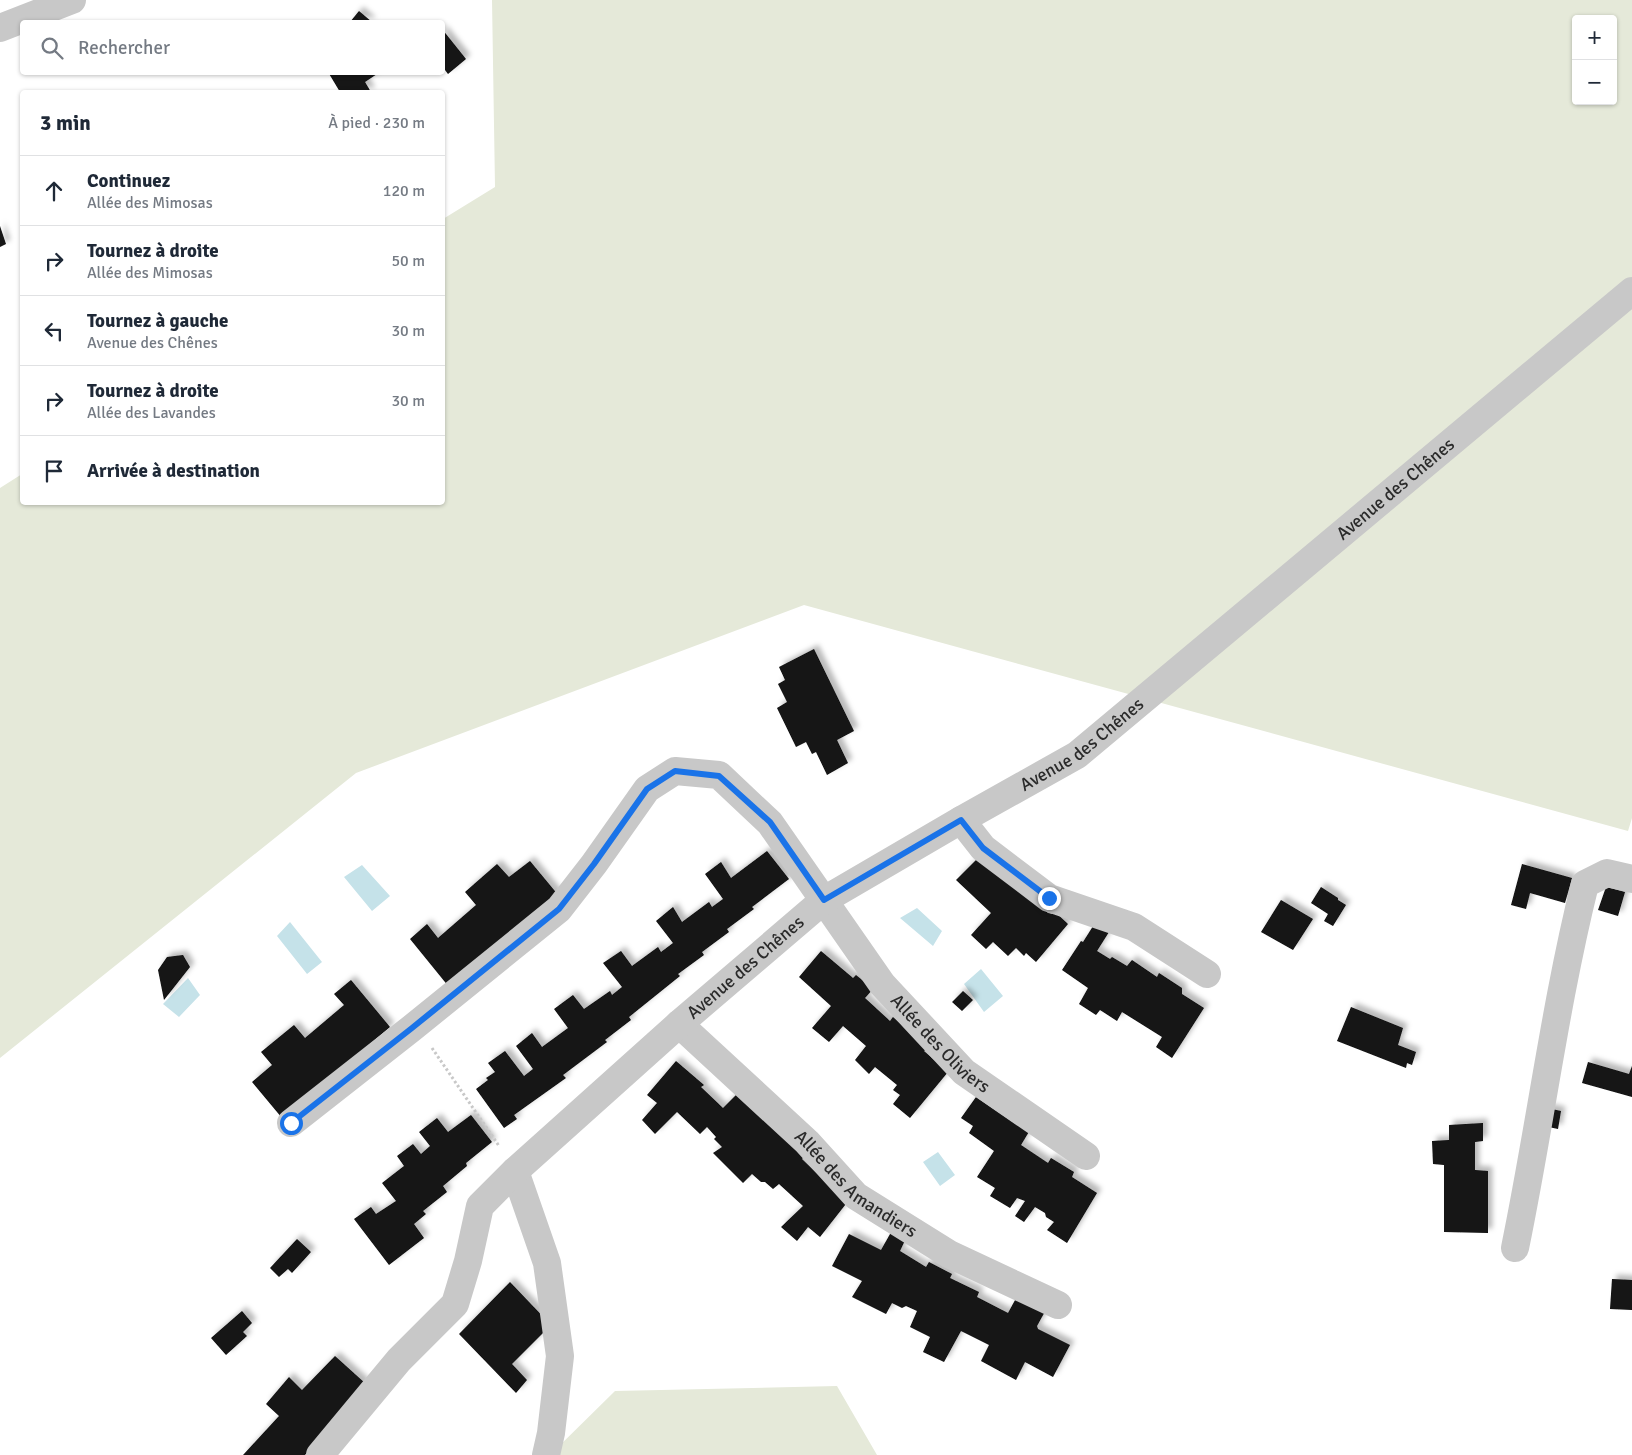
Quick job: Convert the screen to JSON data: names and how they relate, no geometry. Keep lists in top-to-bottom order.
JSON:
{
  "streets": {
    "street": ["Avenue des Chênes", "Allée des Oliviers", "Allée des Amandiers"]
  },
  "crossings": [
    ["Avenue des Chênes", "Allée des Oliviers"],
    ["Avenue des Chênes", "Allée des Amandiers"]
  ],
  "page": {
    "map_buttons": ["+", "−"],
    "search": "Rechercher",
    "heading": ["3 min", "À pied · 230 m"],
    "list": [
      ["Continuez", "Allée des Mimosas", "120 m"],
      ["Tournez à droite", "Allée des Mimosas", "50 m"],
      ["Tournez à gauche", "Avenue des Chênes", "30 m"],
      ["Tournez à droite", "Allée des Lavandes", "30 m"],
      "Arrivée à destination"
    ]
  }
}
